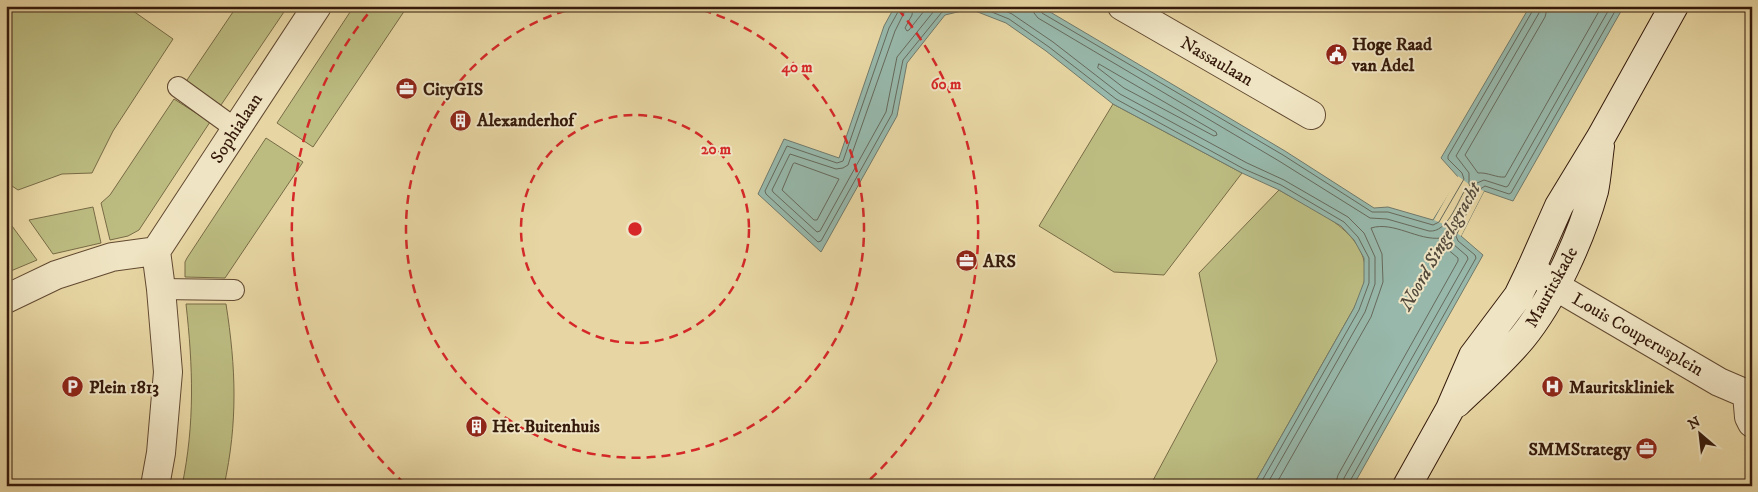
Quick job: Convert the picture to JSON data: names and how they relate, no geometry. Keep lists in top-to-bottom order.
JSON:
{
  "streets": {
    "street": [
      "Nassaulaan",
      "Sophialaan",
      "Mauritskade",
      "Louis Couperusplein"
    ]
  },
  "crossings": [
    ["Mauritskade", "Louis Couperusplein"]
  ],
  "water": ["Noord Singelsgracht"],
  "places": {
    "public building": ["Hoge Raad van Adel"],
    "office": ["CityGIS", "ARS", "SMMStrategy"],
    "building": ["Alexanderhof", "Het Buitenhuis"],
    "parking": ["Plein 1813"],
    "hospital": ["Mauritskliniek"]
  },
  "north": "top left",
  "rings": ["40 m", "60 m", "20 m"]
}
